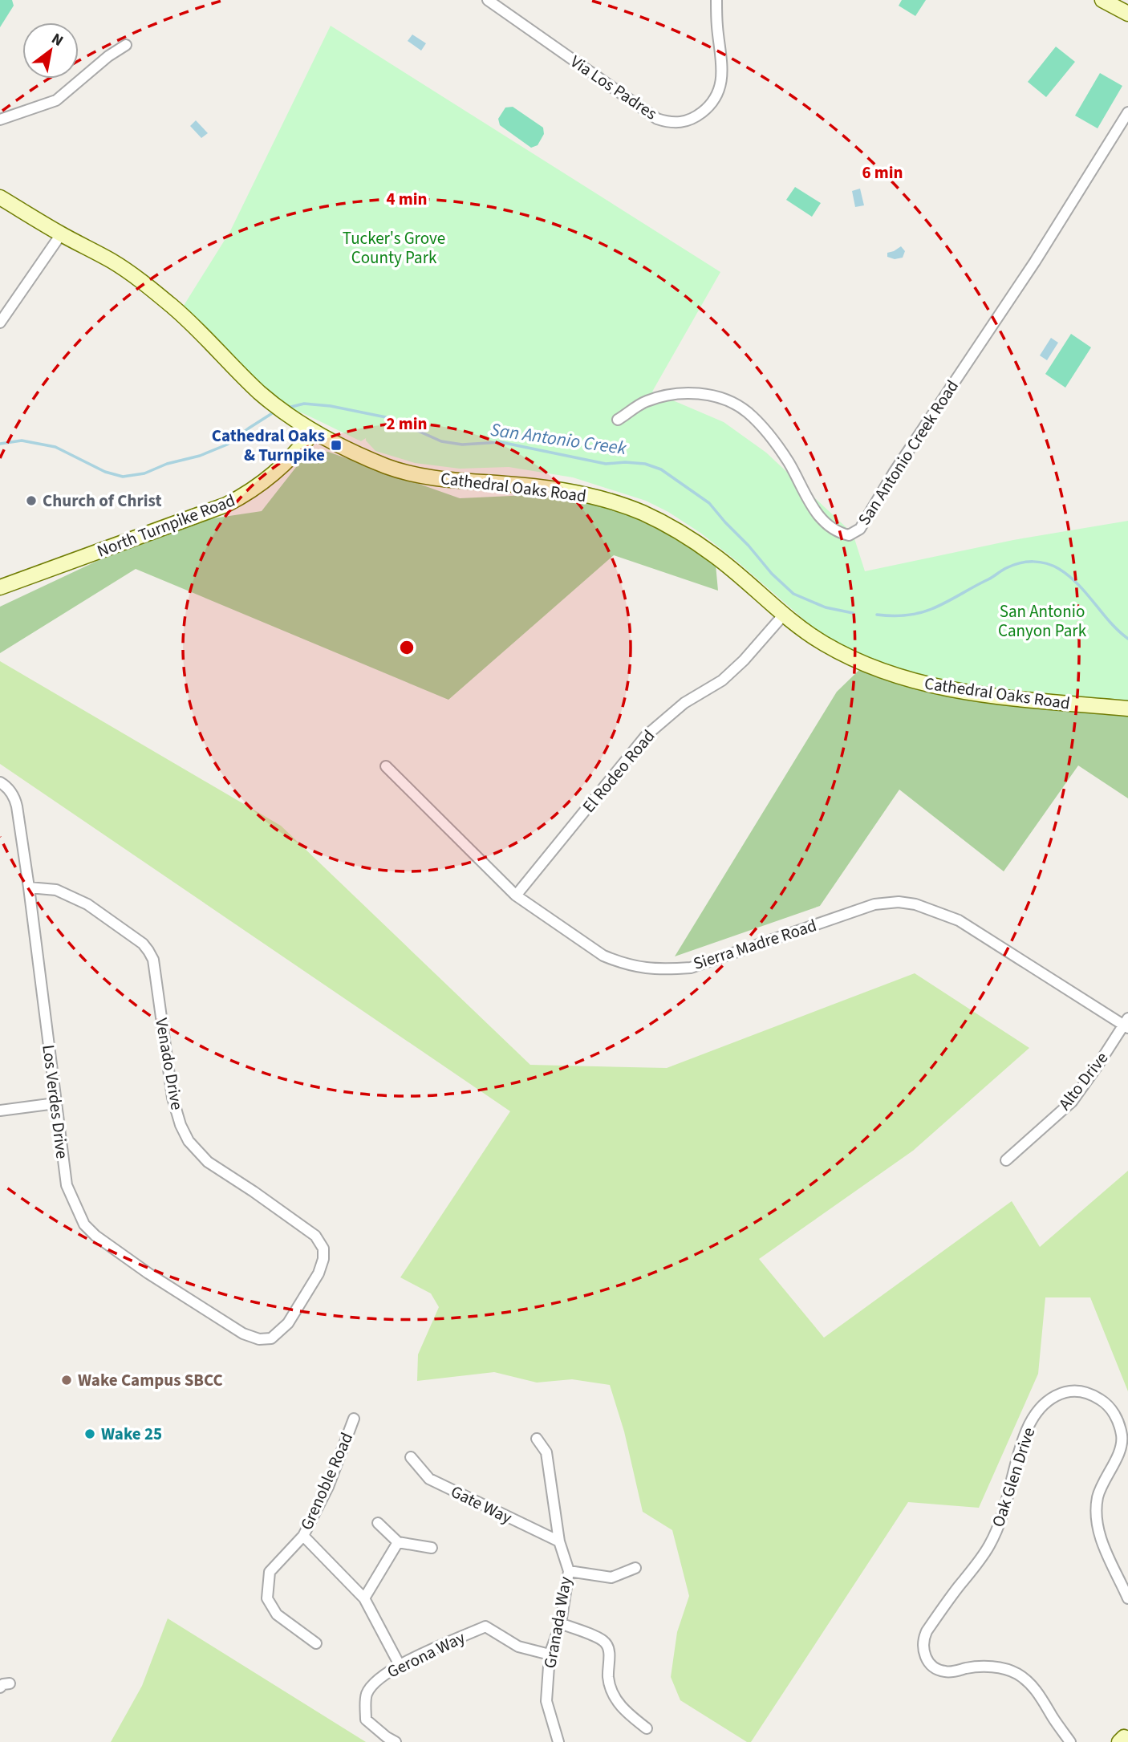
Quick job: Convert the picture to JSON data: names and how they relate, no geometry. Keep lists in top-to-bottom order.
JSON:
{
  "streets": {
    "main road": ["Cathedral Oaks Road", "North Turnpike Road"],
    "street": [
      "Via Los Padres",
      "San Antonio Creek Road",
      "El Rodeo Road",
      "Sierra Madre Road",
      "Venado Drive",
      "Alto Drive",
      "Los Verdes Drive",
      "Oak Glen Drive",
      "Grenoble Road",
      "Gate Way",
      "Granada Way",
      "Gerona Way"
    ]
  },
  "crossings": [
    ["Cathedral Oaks Road", "North Turnpike Road"],
    ["Cathedral Oaks Road", "El Rodeo Road"],
    ["El Rodeo Road", "Sierra Madre Road"],
    ["Sierra Madre Road", "Alto Drive"],
    ["Venado Drive", "Los Verdes Drive"],
    ["Gate Way", "Granada Way"],
    ["Granada Way", "Gerona Way"]
  ],
  "water": ["San Antonio Creek"],
  "parks": ["Tucker's Grove County Park", "San Antonio Canyon Park"],
  "places": {
    "transit": ["Cathedral Oaks & Turnpike"],
    "other": ["Church of Christ", "Wake Campus SBCC", "Wake 25"]
  },
  "north": "top right",
  "rings": ["6 min", "4 min", "2 min"]
}
